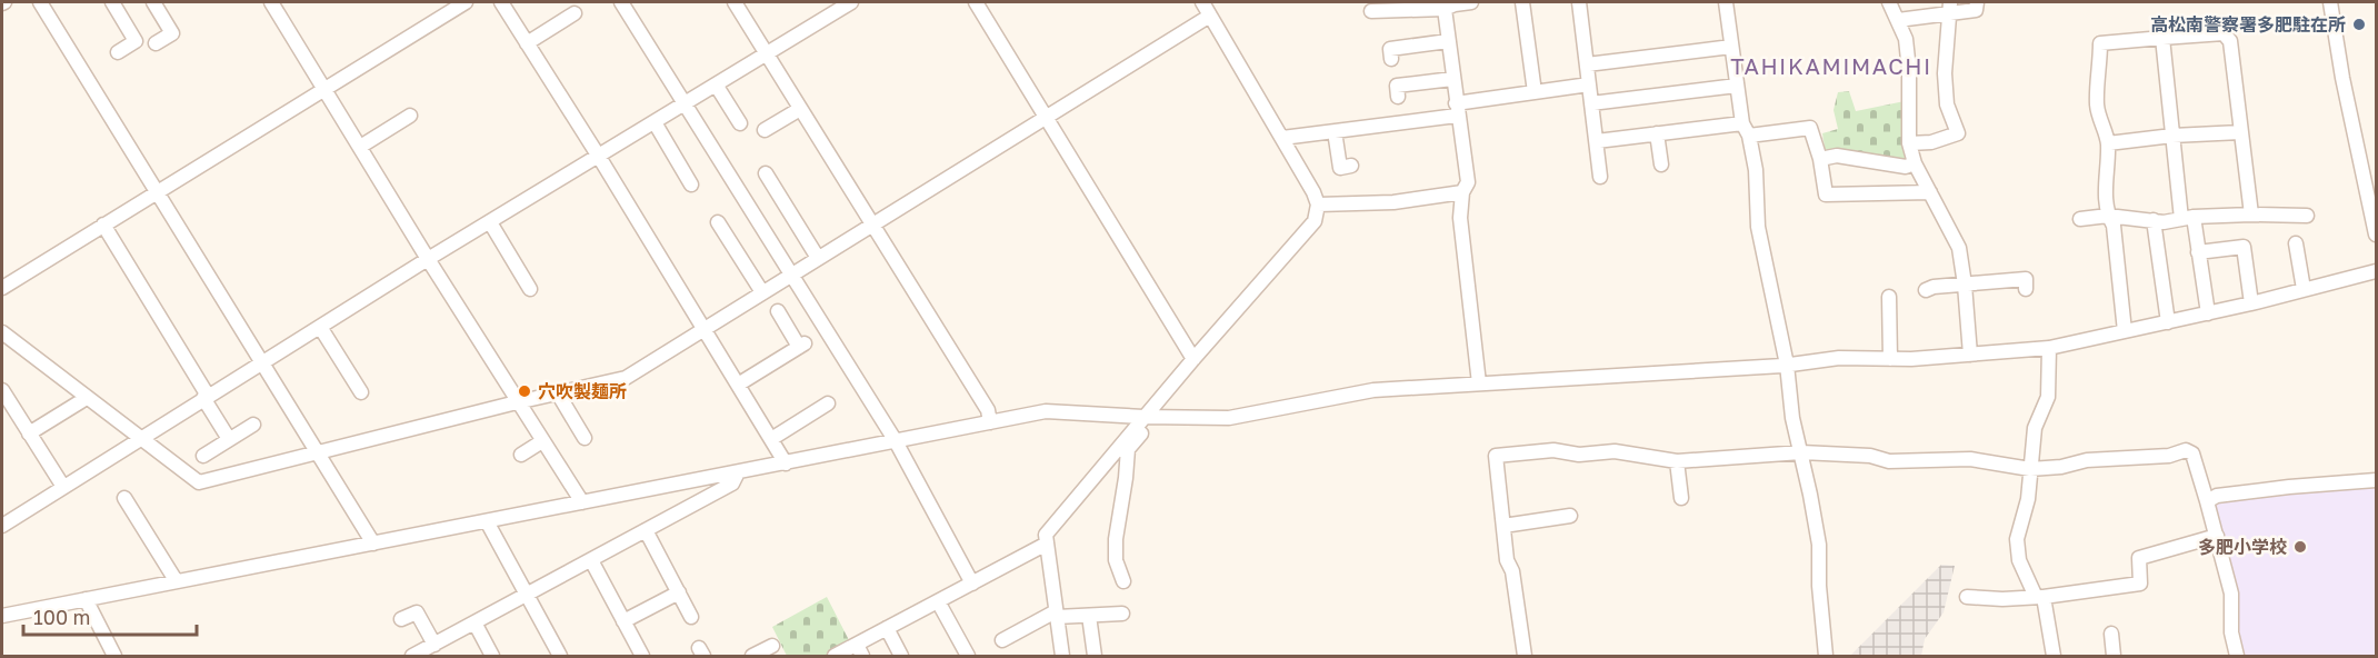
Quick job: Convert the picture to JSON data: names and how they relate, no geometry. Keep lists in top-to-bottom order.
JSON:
{
  "districts": ["TAHIKAMIMACHI"],
  "places": ["高松南警察署多肥駐在所", "穴吹製麺所", "多肥小学校"],
  "scale_bar": "100 m"
}
